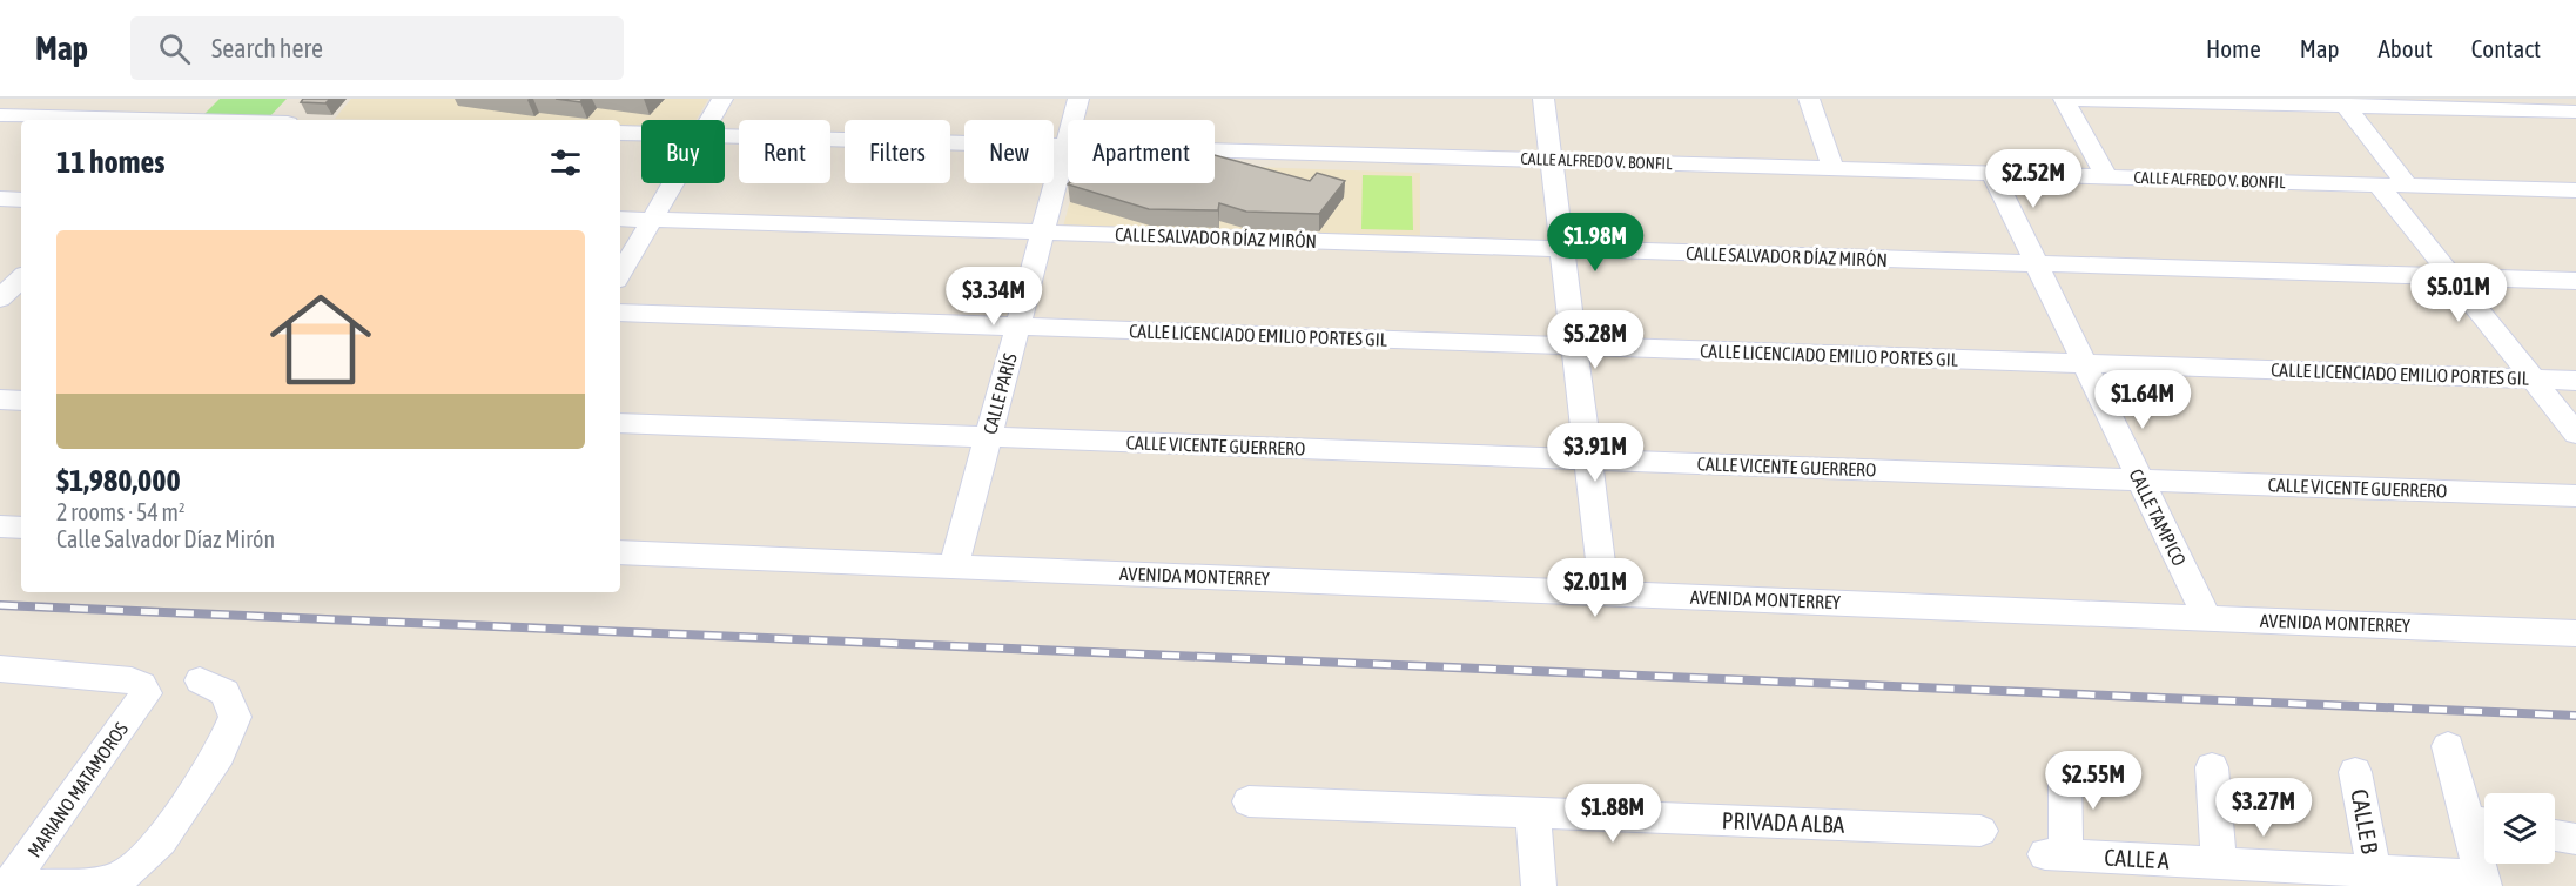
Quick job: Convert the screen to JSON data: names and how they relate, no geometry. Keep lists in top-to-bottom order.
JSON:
{
  "streets": {
    "street": [
      "CALLE ALFREDO V. BONFIL",
      "CALLE SALVADOR DÍAZ MIRÓN",
      "CALLE LICENCIADO EMILIO PORTES GIL",
      "CALLE PARÍS",
      "CALLE VICENTE GUERRERO",
      "CALLE TAMPICO",
      "AVENIDA MONTERREY",
      "MARIANO MATAMOROS",
      "CALLE B",
      "PRIVADA ALBA",
      "CALLE A"
    ]
  },
  "crossings": [
    ["CALLE ALFREDO V. BONFIL", "CALLE PARÍS"],
    ["CALLE ALFREDO V. BONFIL", "CALLE TAMPICO"],
    ["CALLE SALVADOR DÍAZ MIRÓN", "CALLE PARÍS"],
    ["CALLE SALVADOR DÍAZ MIRÓN", "CALLE TAMPICO"],
    ["CALLE LICENCIADO EMILIO PORTES GIL", "CALLE PARÍS"],
    ["CALLE LICENCIADO EMILIO PORTES GIL", "CALLE TAMPICO"],
    ["CALLE PARÍS", "CALLE VICENTE GUERRERO"],
    ["CALLE PARÍS", "AVENIDA MONTERREY"],
    ["CALLE VICENTE GUERRERO", "CALLE TAMPICO"],
    ["CALLE TAMPICO", "AVENIDA MONTERREY"],
    ["CALLE B", "CALLE A"]
  ],
  "page": {
    "header": "Map",
    "search": "Search here",
    "nav": [
      "Home",
      "Map",
      "About",
      "Contact"
    ],
    "chip": [
      "Buy",
      "Rent",
      "Filters",
      "New",
      "Apartment"
    ],
    "heading": "11 homes",
    "price": [
      "$2.52M",
      "$1.98M",
      "$5.01M",
      "$3.34M",
      "$5.28M",
      "$1.64M",
      "$3.91M",
      "$2.01M",
      "$2.55M",
      "$3.27M",
      "$1.88M"
    ],
    "list": [
      {
        "name": "$1,980,000",
        "note": "2 rooms · 54 m² · Calle Salvador Díaz Mirón"
      }
    ]
  }
}
